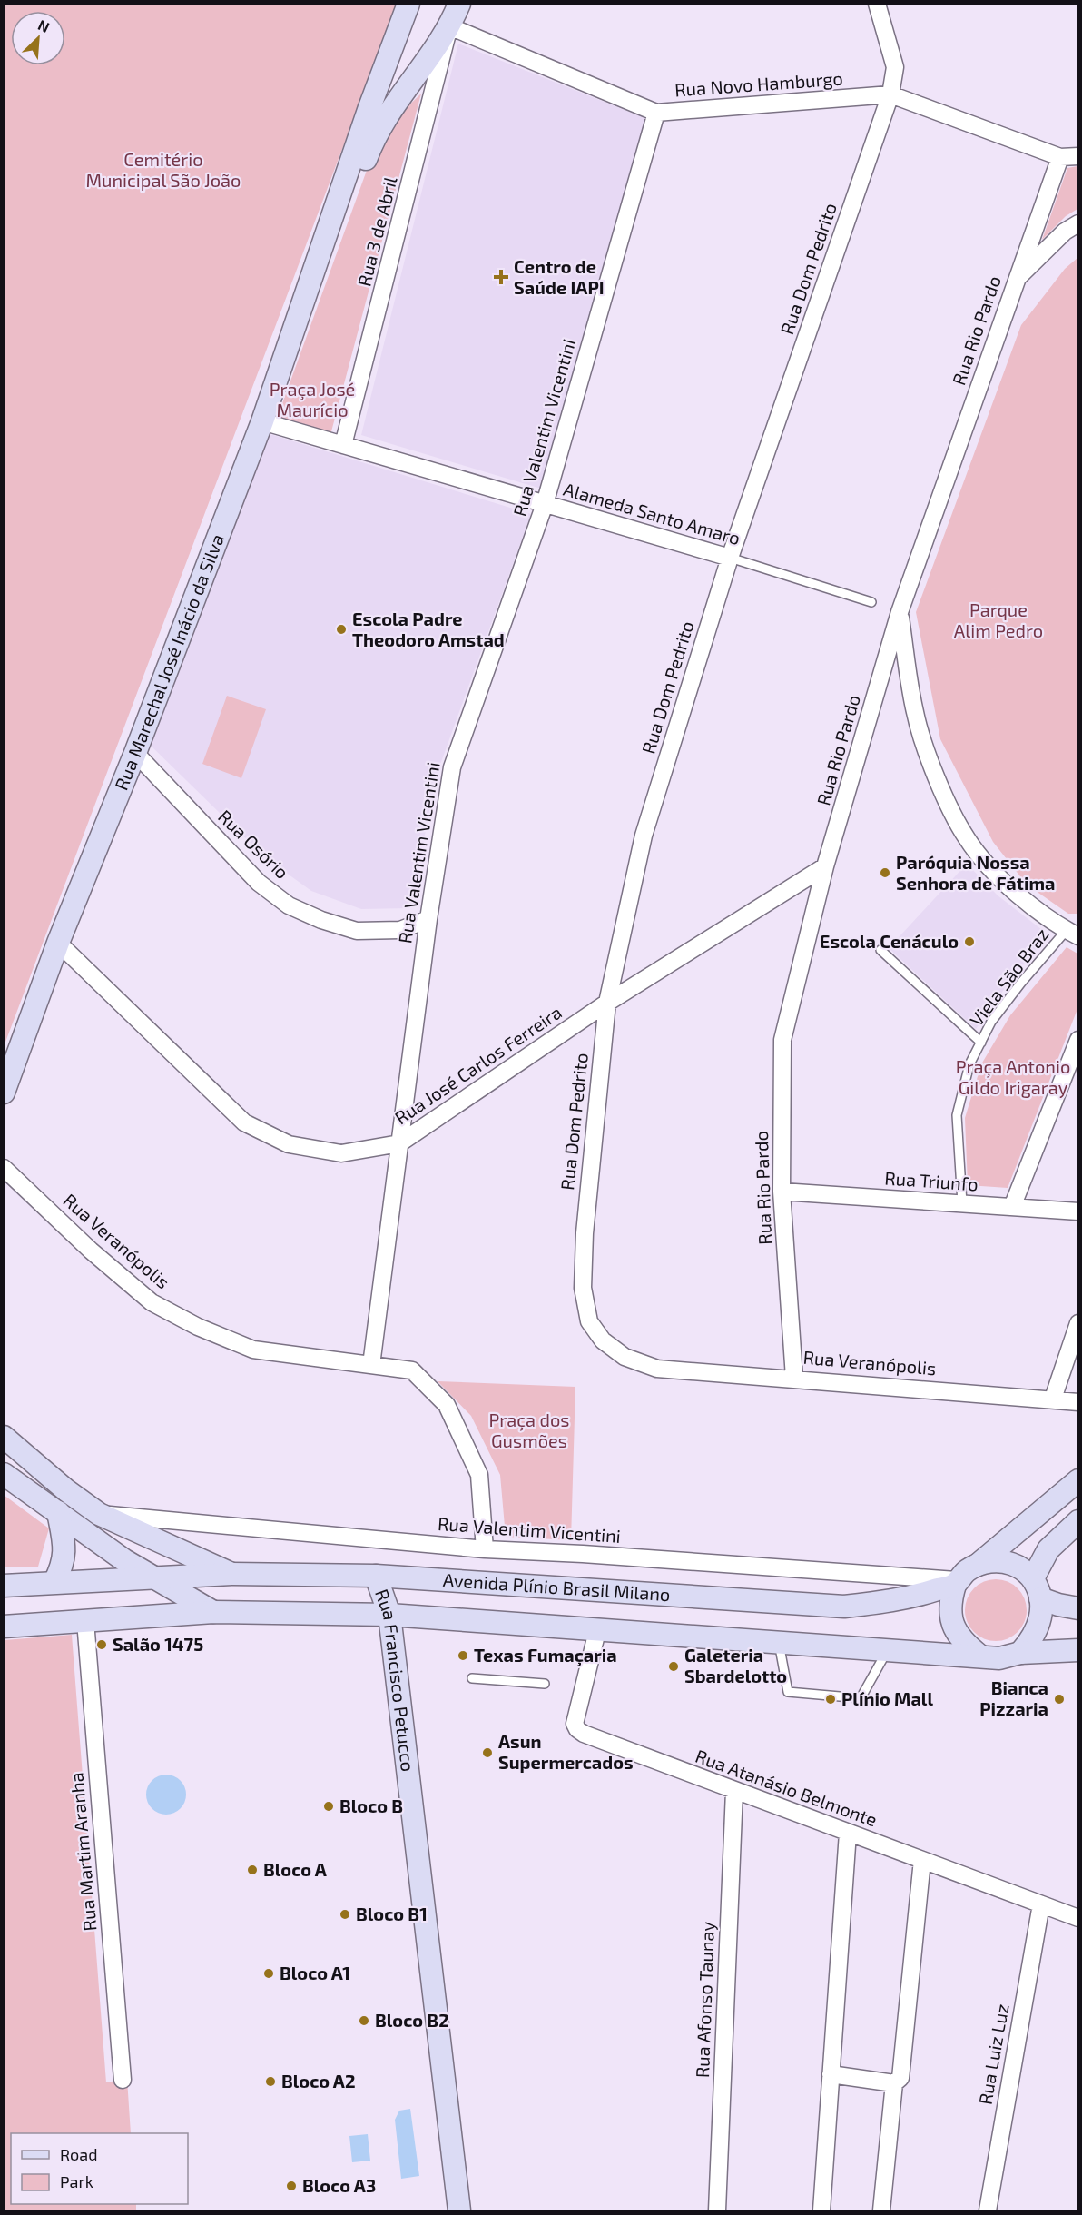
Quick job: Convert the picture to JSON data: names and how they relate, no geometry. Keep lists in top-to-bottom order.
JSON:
{
  "streets": {
    "main road": ["Rua Marechal José Inácio da Silva", "Avenida Plínio Brasil Milano", "Rua Francisco Petucco"],
    "street": [
      "Rua Novo Hamburgo",
      "Rua 3 de Abril",
      "Rua Dom Pedrito",
      "Rua Rio Pardo",
      "Rua Valentim Vicentini",
      "Alameda Santo Amaro",
      "Rua Osório",
      "Rua José Carlos Ferreira",
      "Rua Triunfo",
      "Rua Veranópolis",
      "Rua Atanásio Belmonte",
      "Rua Martim Aranha",
      "Rua Afonso Taunay",
      "Rua Luiz Luz"
    ],
    "lane": ["Viela São Braz"]
  },
  "crossings": [
    ["Rua Novo Hamburgo", "Rua 3 de Abril"],
    ["Rua Novo Hamburgo", "Rua Dom Pedrito"],
    ["Rua Novo Hamburgo", "Rua Rio Pardo"],
    ["Rua Novo Hamburgo", "Rua Valentim Vicentini"],
    ["Rua Novo Hamburgo", "Rua Marechal José Inácio da Silva"],
    ["Rua 3 de Abril", "Alameda Santo Amaro"],
    ["Rua 3 de Abril", "Rua Marechal José Inácio da Silva"],
    ["Rua Dom Pedrito", "Alameda Santo Amaro"],
    ["Rua Dom Pedrito", "Rua José Carlos Ferreira"],
    ["Rua Dom Pedrito", "Rua Veranópolis"],
    ["Rua Rio Pardo", "Rua José Carlos Ferreira"],
    ["Rua Rio Pardo", "Rua Triunfo"],
    ["Rua Rio Pardo", "Rua Veranópolis"],
    ["Rua Valentim Vicentini", "Alameda Santo Amaro"],
    ["Rua Valentim Vicentini", "Rua Osório"],
    ["Rua Valentim Vicentini", "Rua José Carlos Ferreira"],
    ["Rua Valentim Vicentini", "Rua Veranópolis"],
    ["Rua Valentim Vicentini", "Avenida Plínio Brasil Milano"],
    ["Alameda Santo Amaro", "Rua Marechal José Inácio da Silva"],
    ["Rua Marechal José Inácio da Silva", "Rua Osório"],
    ["Rua Marechal José Inácio da Silva", "Rua José Carlos Ferreira"],
    ["Viela São Braz", "Rua Triunfo"],
    ["Avenida Plínio Brasil Milano", "Rua Francisco Petucco"],
    ["Rua Atanásio Belmonte", "Rua Afonso Taunay"],
    ["Rua Atanásio Belmonte", "Rua Luiz Luz"]
  ],
  "parks": [
    "Cemitério Municipal São João",
    "Praça José Maurício",
    "Parque Alim Pedro",
    "Praça Antonio Gildo Irigaray",
    "Praça dos Gusmões"
  ],
  "places": {
    "health": ["Centro de Saúde IAPI"],
    "other": [
      "Escola Padre Theodoro Amstad",
      "Paróquia Nossa Senhora de Fátima",
      "Escola Cenáculo",
      "Salão 1475",
      "Texas Fumaçaria",
      "Galeteria Sbardelotto",
      "Plínio Mall",
      "Bianca Pizzaria",
      "Asun Supermercados",
      "Bloco B",
      "Bloco A",
      "Bloco B1",
      "Bloco A1",
      "Bloco B2",
      "Bloco A2",
      "Bloco A3"
    ]
  },
  "legend": ["Road", "Park"],
  "north": "top right"
}
